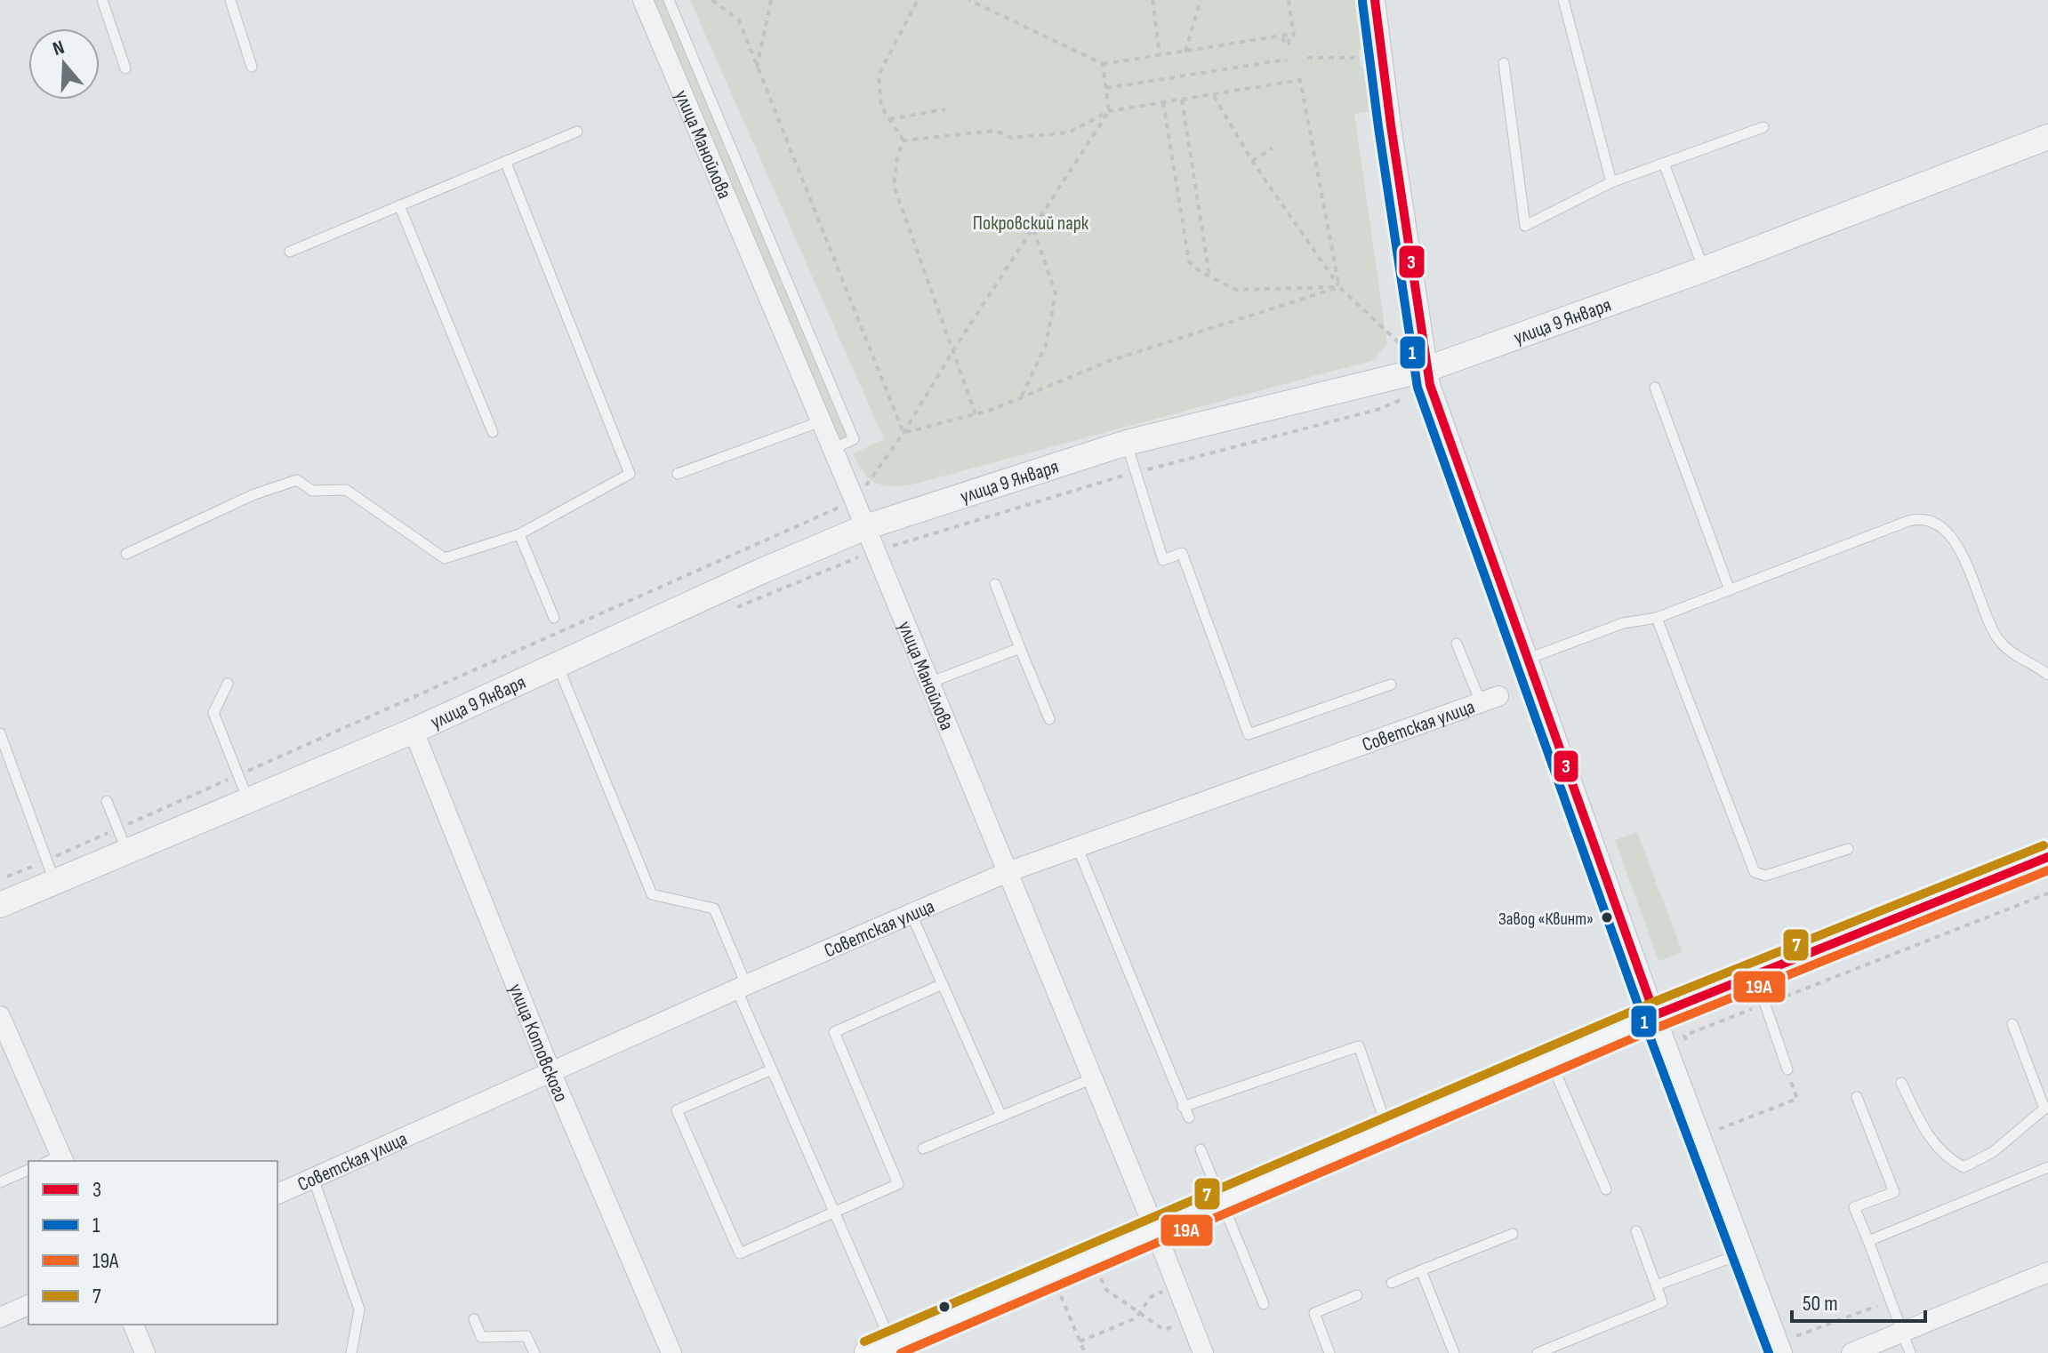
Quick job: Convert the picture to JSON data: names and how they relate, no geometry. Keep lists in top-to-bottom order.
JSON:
{
  "streets": {
    "street": [
      "улица Манойлова",
      "улица 9 Января",
      "Советская улица",
      "улица Котовского"
    ]
  },
  "crossings": [
    ["улица Манойлова", "улица 9 Января"],
    ["улица Манойлова", "Советская улица"],
    ["улица 9 Января", "улица Котовского"],
    ["Советская улица", "улица Котовского"]
  ],
  "parks": ["Покровский парк"],
  "places": ["Завод «Квинт»"],
  "lines": [
    "transit line 3",
    "transit line 1",
    "transit line 7",
    "transit line 19А"
  ],
  "legend": [
    "3",
    "1",
    "19А",
    "7"
  ],
  "scale_bar": "50 m",
  "north": "top"
}
